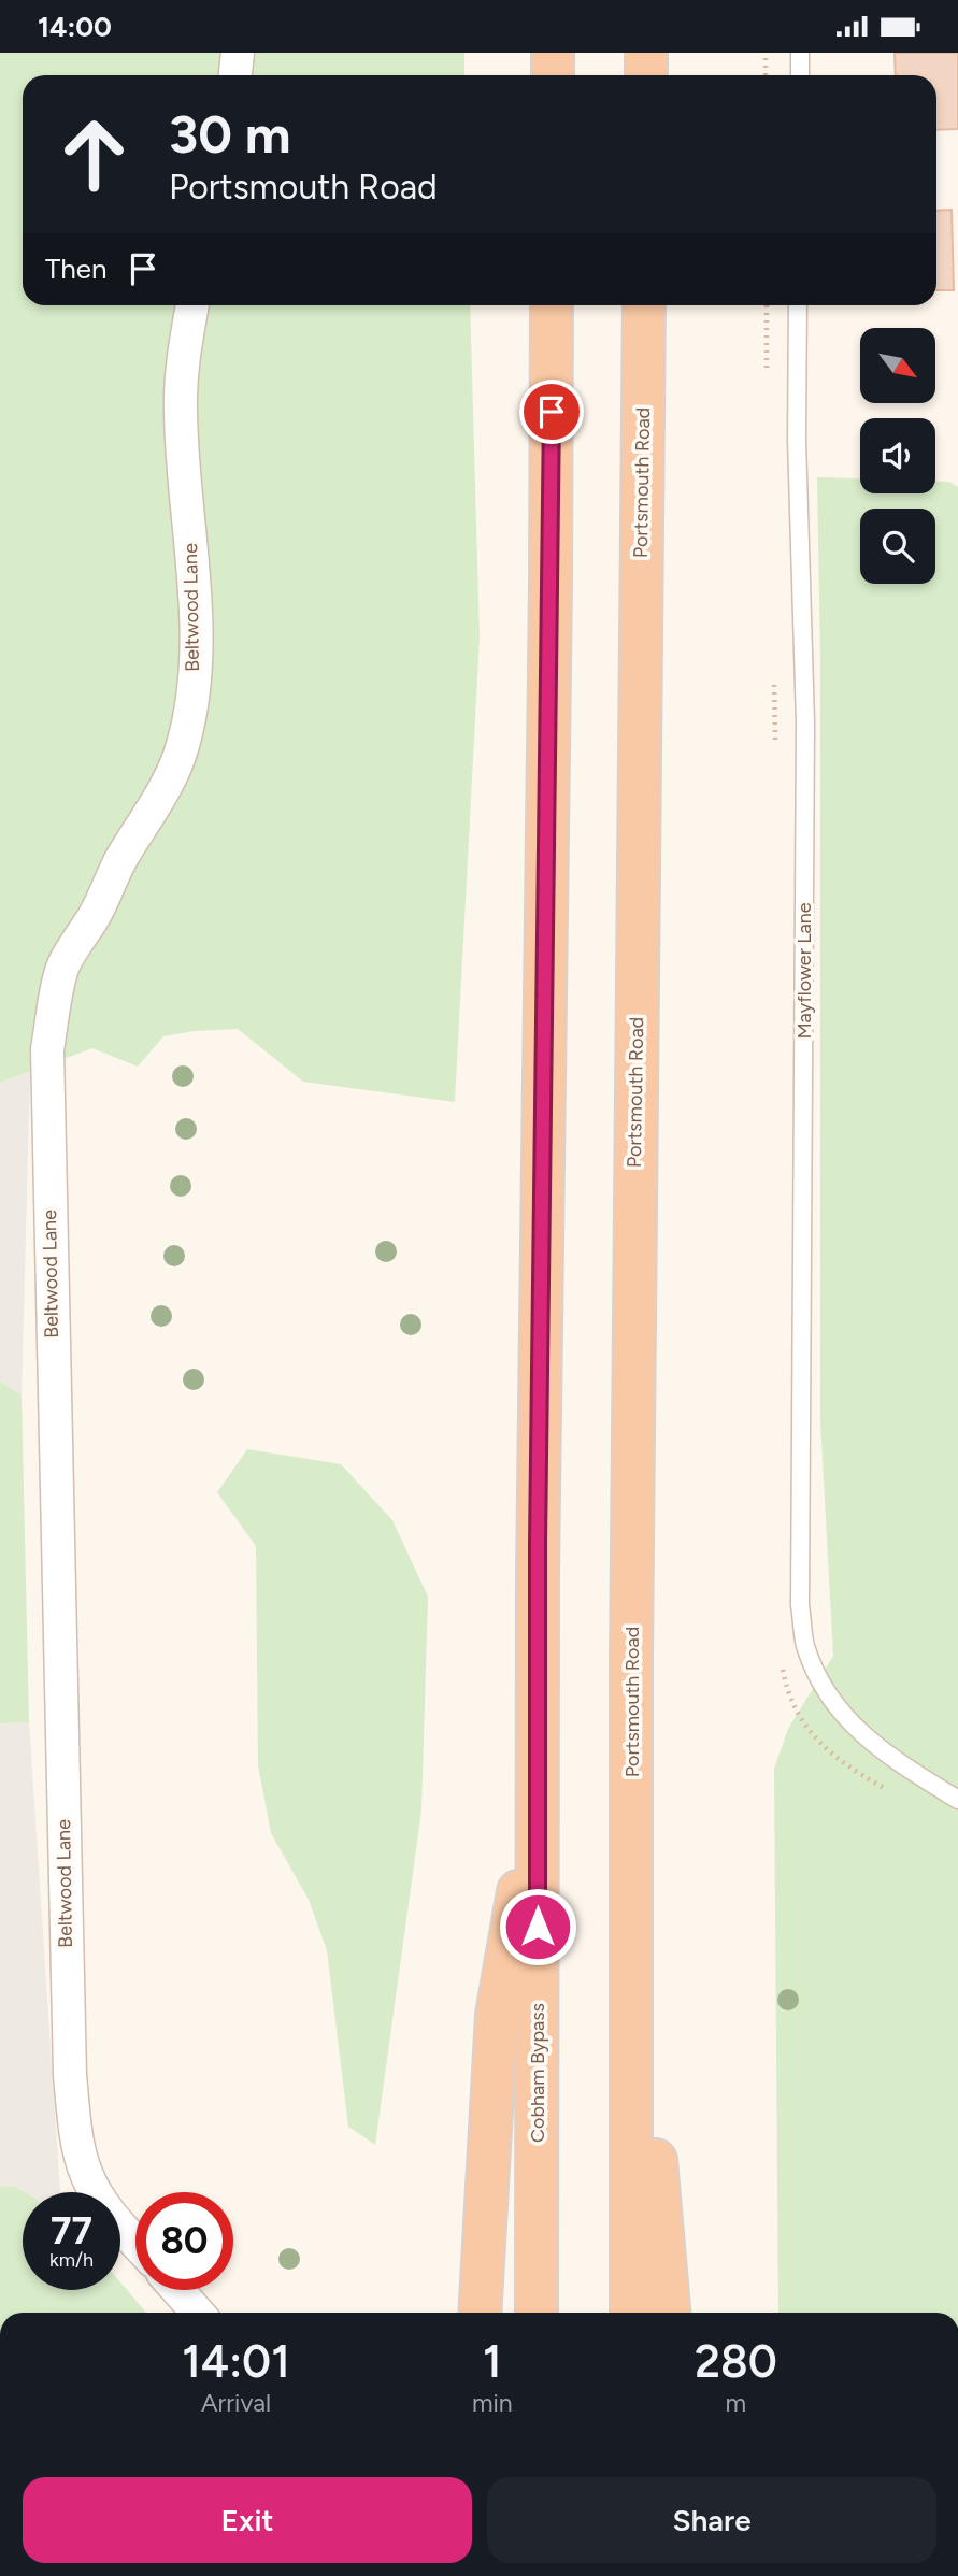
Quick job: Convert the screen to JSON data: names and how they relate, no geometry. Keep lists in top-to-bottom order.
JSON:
{
  "streets": {
    "highway": ["Portsmouth Road", "Cobham Bypass"],
    "street": ["Beltwood Lane"],
    "lane": ["Mayflower Lane"]
  },
  "north": "bottom right",
  "page": {
    "status": "14:00",
    "turn": ["30 m", "Portsmouth Road"],
    "then": "Then",
    "speed": "77 km/h",
    "limit": "80",
    "eta": [
      "14:01",
      "Arrival",
      "1",
      "min",
      "280",
      "m"
    ],
    "buttons": ["Exit", "Share"]
  }
}
